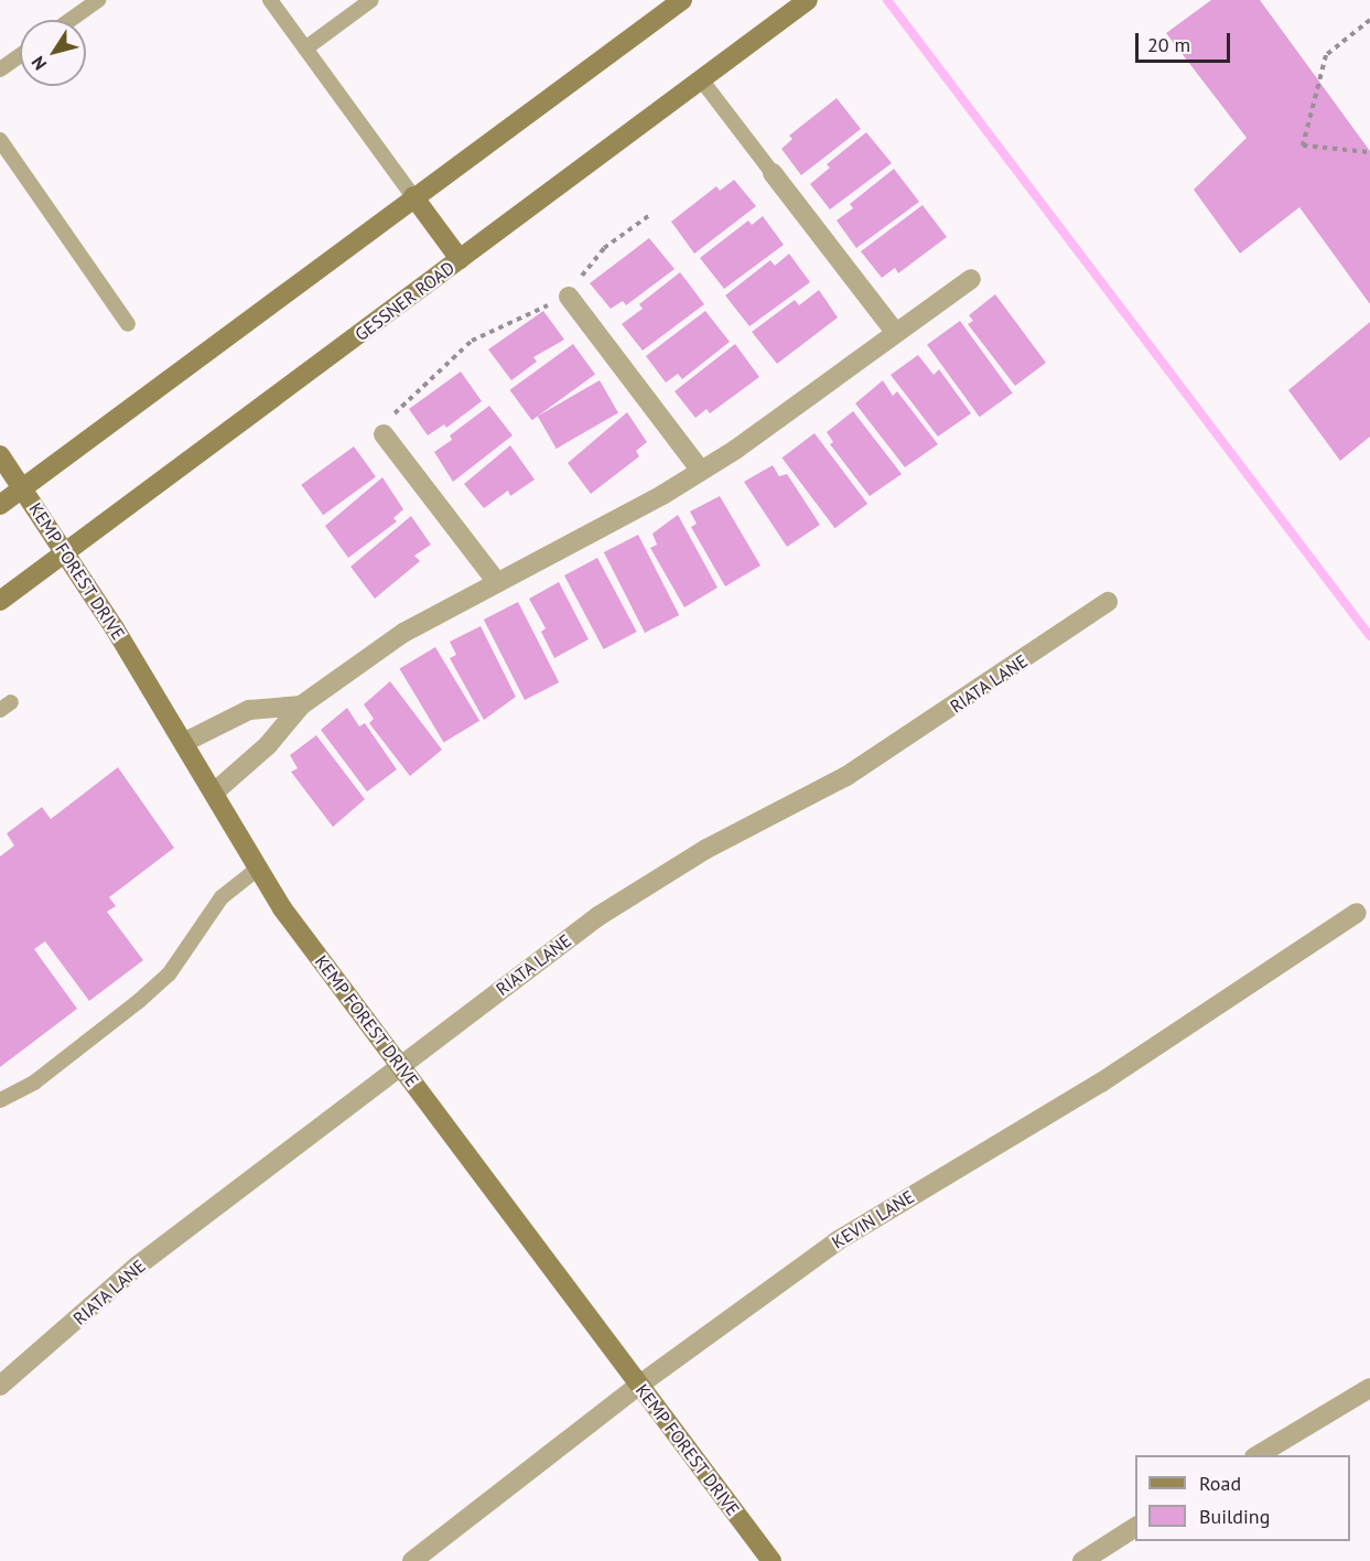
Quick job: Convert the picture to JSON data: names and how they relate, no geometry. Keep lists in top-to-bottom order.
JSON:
{
  "streets": {
    "main road": ["GESSNER ROAD", "KEMP FOREST DRIVE"],
    "street": ["RIATA LANE", "KEVIN LANE"]
  },
  "crossings": [
    ["GESSNER ROAD", "KEMP FOREST DRIVE"],
    ["KEMP FOREST DRIVE", "RIATA LANE"],
    ["KEMP FOREST DRIVE", "KEVIN LANE"]
  ],
  "legend": ["Road", "Building"],
  "scale_bar": "20 m",
  "north": "bottom left"
}
